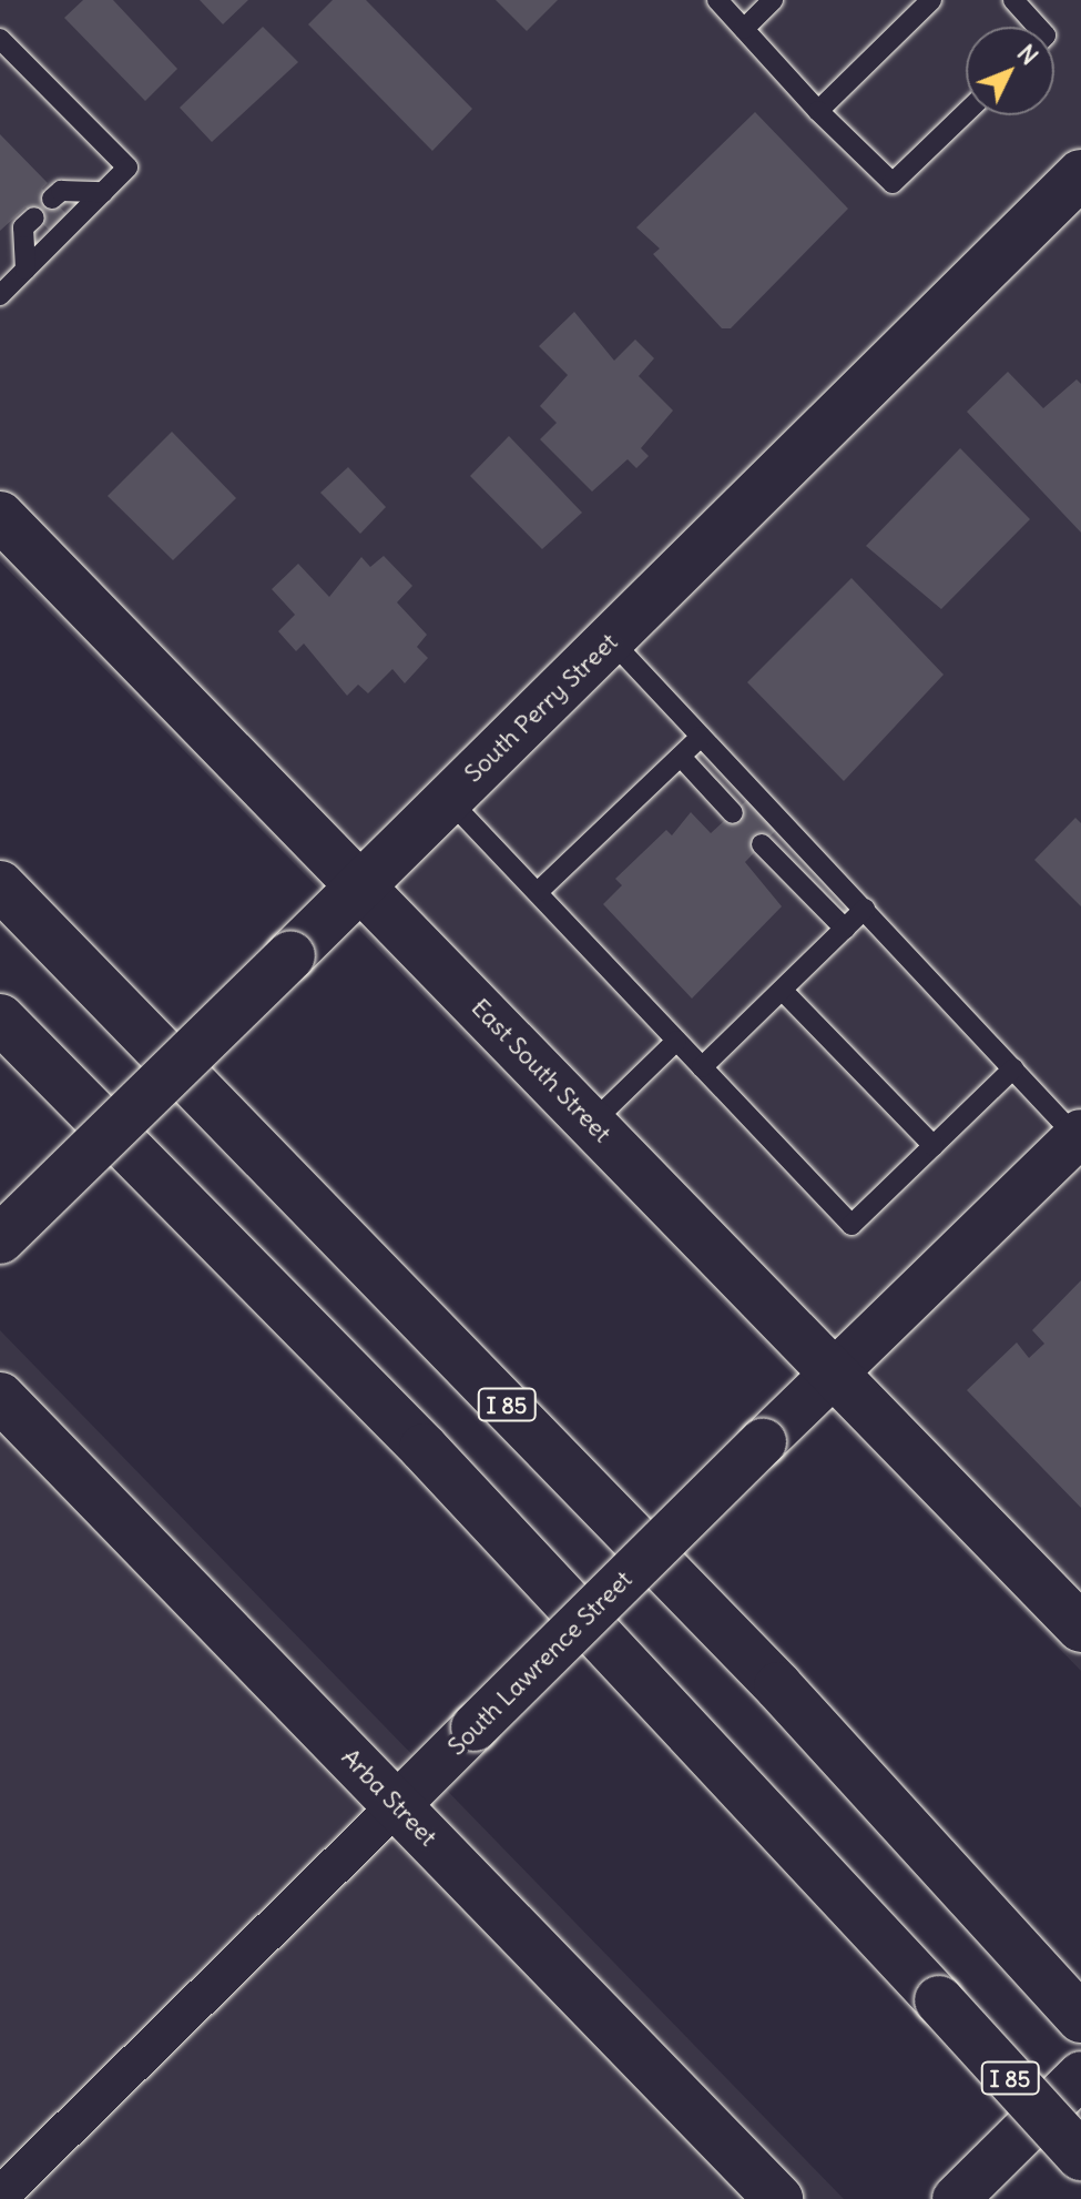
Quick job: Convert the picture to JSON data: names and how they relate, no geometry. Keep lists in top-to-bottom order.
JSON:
{
  "streets": {
    "main road": [
      "South Perry Street",
      "East South Street",
      "I 85",
      "Arba Street"
    ],
    "street": ["South Lawrence Street"]
  },
  "crossings": [
    ["South Perry Street", "East South Street"],
    ["East South Street", "South Lawrence Street"],
    ["South Lawrence Street", "Arba Street"]
  ],
  "north": "top right"
}
